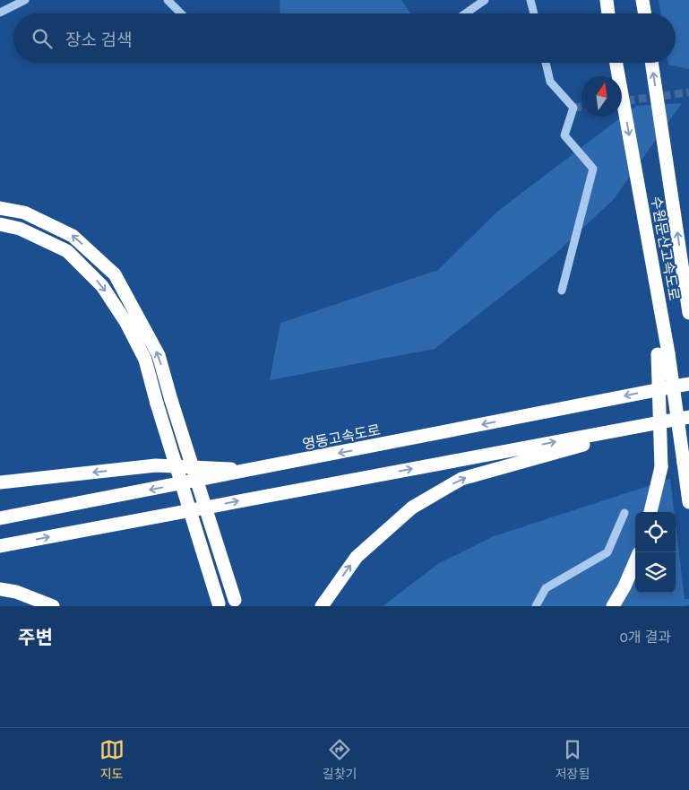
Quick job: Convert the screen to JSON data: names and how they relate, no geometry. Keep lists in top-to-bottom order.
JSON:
{
  "streets": {
    "highway": ["수원문산고속도로", "영동고속도로"]
  },
  "north": "top",
  "page": {
    "search": "장소 검색",
    "heading": ["주변", "0개 결과"],
    "nav": ["지도", "길찾기", "저장됨"]
  }
}
